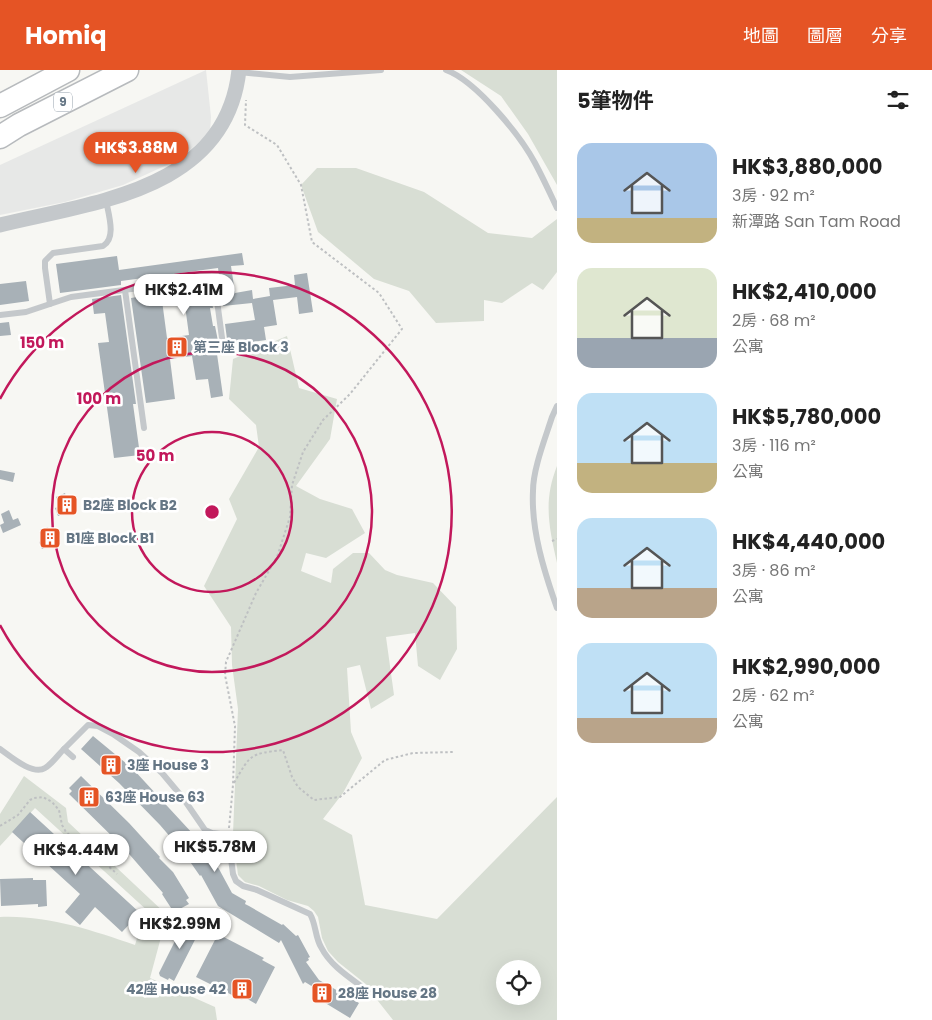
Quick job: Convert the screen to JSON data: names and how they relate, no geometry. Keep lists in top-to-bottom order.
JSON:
{
  "streets": {
    "highway": ["9"]
  },
  "places": {
    "building": [
      "第三座 Block 3",
      "B2座 Block B2",
      "B1座 Block B1",
      "3座 House 3",
      "63座 House 63",
      "42座 House 42",
      "28座 House 28"
    ]
  },
  "page": {
    "header": "Homiq",
    "nav": ["地圖", "圖層", "分享"],
    "heading": "5筆物件",
    "list": [
      {
        "name": "HK$3,880,000",
        "note": "3房 · 92 m² · 新潭路 San Tam Road"
      },
      {
        "name": "HK$2,410,000",
        "note": "2房 · 68 m² · 公寓"
      },
      {
        "name": "HK$5,780,000",
        "note": "3房 · 116 m² · 公寓"
      },
      {
        "name": "HK$4,440,000",
        "note": "3房 · 86 m² · 公寓"
      },
      {
        "name": "HK$2,990,000",
        "note": "2房 · 62 m² · 公寓"
      }
    ],
    "price": [
      "HK$3.88M",
      "HK$2.41M",
      "HK$5.78M",
      "HK$4.44M",
      "HK$2.99M"
    ]
  },
  "rings": ["150 m", "100 m", "50 m"]
}
